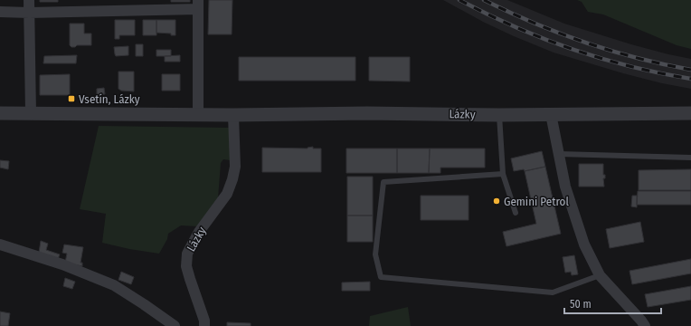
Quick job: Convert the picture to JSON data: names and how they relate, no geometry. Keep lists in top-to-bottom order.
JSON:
{
  "streets": {
    "street": ["Lázky"]
  },
  "places": {
    "transit": ["Vsetín, Lázky"],
    "other": ["Gemini Petrol"]
  },
  "scale_bar": "50 m"
}
